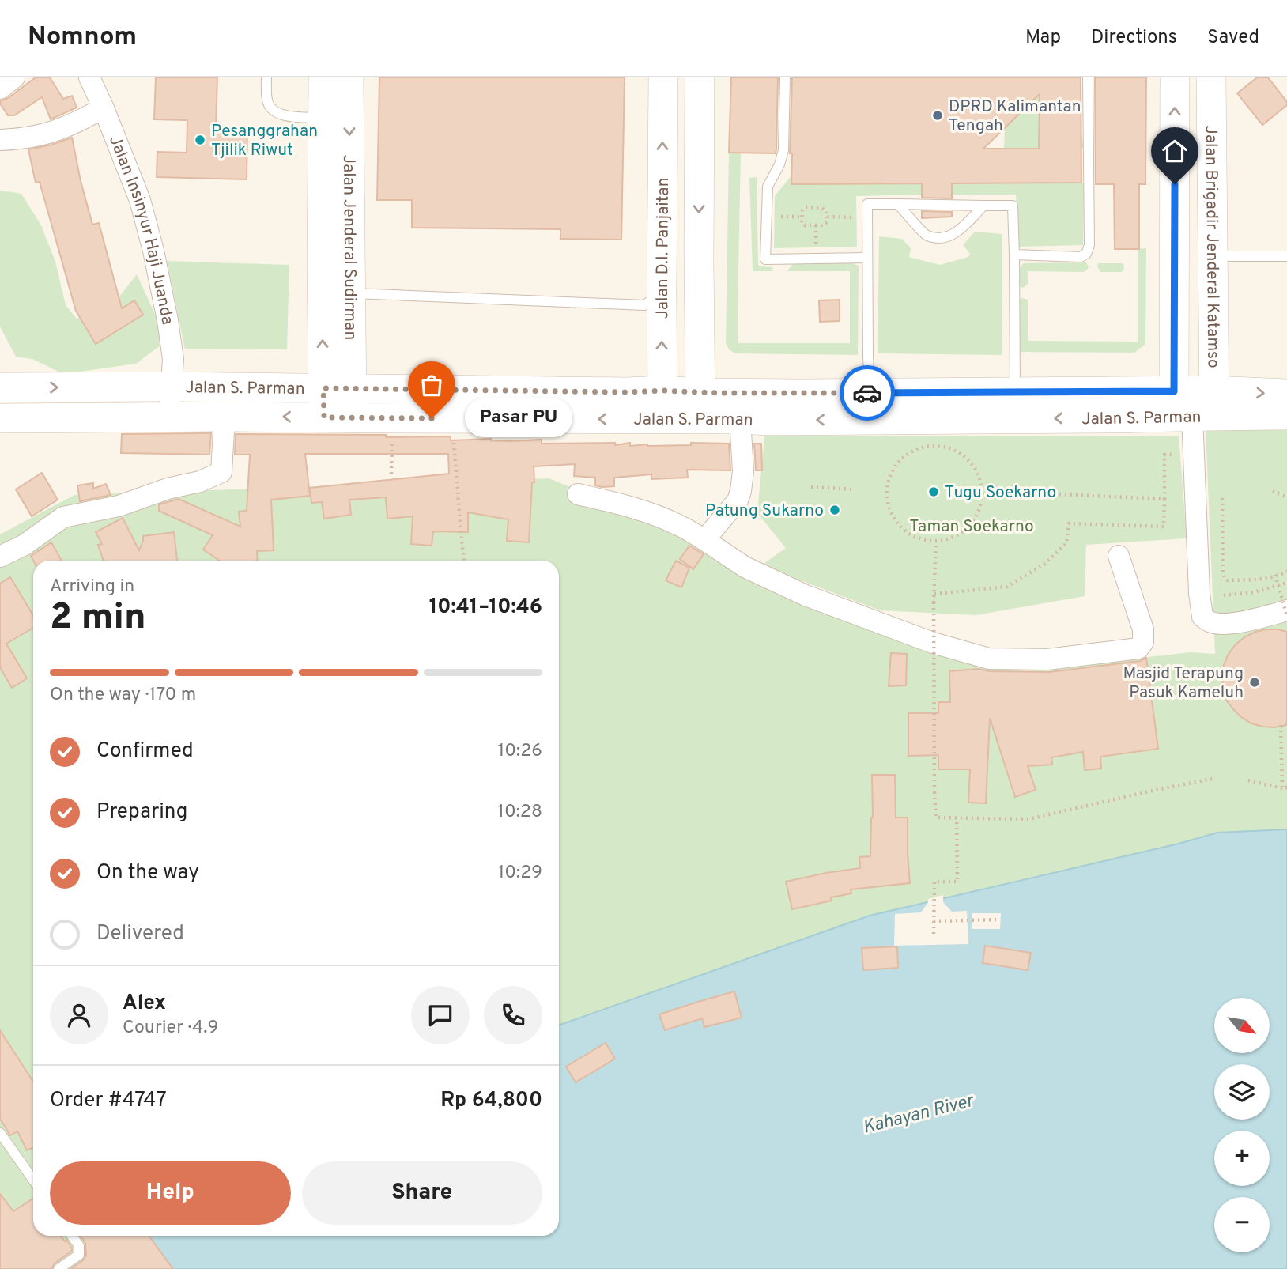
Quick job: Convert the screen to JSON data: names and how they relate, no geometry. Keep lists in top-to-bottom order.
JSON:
{
  "streets": {
    "main road": [
      "Jalan Brigadir Jenderal Katamso",
      "Jalan Jenderal Sudirman",
      "Jalan D.I. Panjaitan",
      "Jalan S. Parman"
    ],
    "street": ["Jalan Insinyur Haji Juanda"]
  },
  "crossings": [
    ["Jalan Insinyur Haji Juanda", "Jalan S. Parman"],
    ["Jalan Brigadir Jenderal Katamso", "Jalan S. Parman"],
    ["Jalan Jenderal Sudirman", "Jalan S. Parman"],
    ["Jalan D.I. Panjaitan", "Jalan S. Parman"]
  ],
  "water": ["Kahayan River"],
  "parks": ["Taman Soekarno"],
  "places": [
    "DPRD Kalimantan Tengah",
    "Pesanggrahan Tjilik Riwut",
    "Pasar PU",
    "Tugu Soekarno",
    "Patung Sukarno",
    "Masjid Terapung Pasuk Kameluh"
  ],
  "north": "bottom right",
  "page": {
    "header": "Nomnom",
    "nav": ["Map", "Directions", "Saved"],
    "bubble": "Pasar PU",
    "heading": ["2 min", "Arriving in", "10:41–10:46"],
    "panel": [
      "Alex",
      "Courier · 4.9",
      "Order #4747",
      "Rp 64,800"
    ],
    "bar": "On the way · 170 m",
    "list": [
      ["Confirmed", "10:26"],
      ["Preparing", "10:28"],
      ["On the way", "10:29"],
      "Delivered"
    ],
    "map_buttons": ["+", "−"],
    "buttons": ["Help", "Share"]
  }
}
